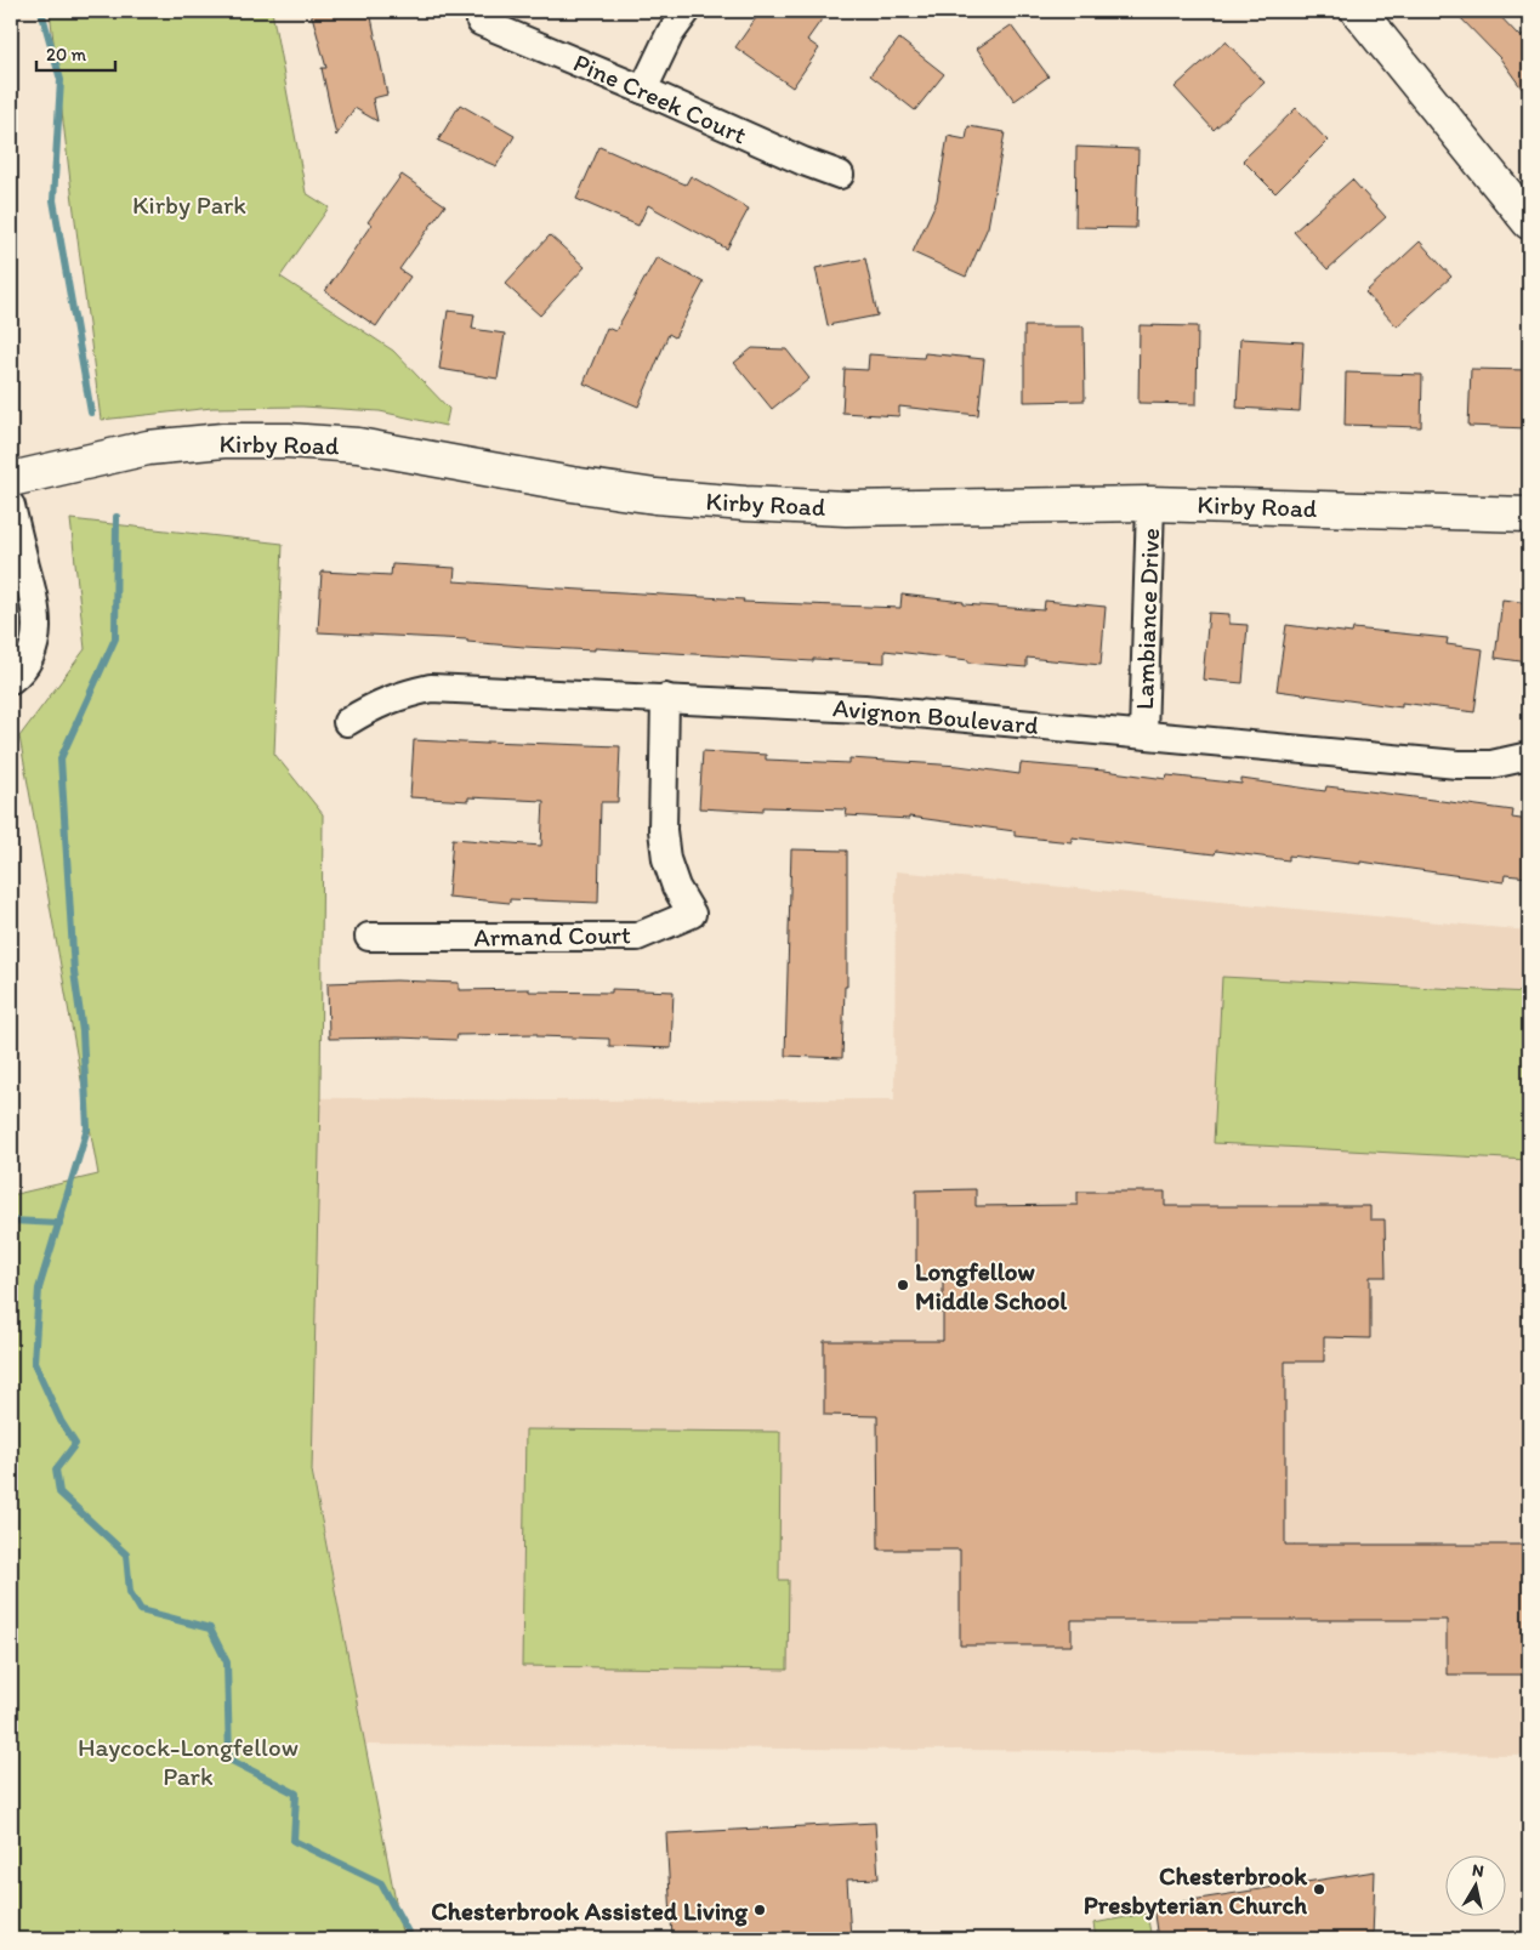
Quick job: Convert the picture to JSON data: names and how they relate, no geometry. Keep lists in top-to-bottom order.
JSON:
{
  "streets": {
    "main road": ["Kirby Road"],
    "street": [
      "Pine Creek Court",
      "Lambiance Drive",
      "Avignon Boulevard",
      "Armand Court"
    ]
  },
  "crossings": [
    ["Kirby Road", "Lambiance Drive"],
    ["Lambiance Drive", "Avignon Boulevard"],
    ["Avignon Boulevard", "Armand Court"]
  ],
  "parks": ["Kirby Park", "Haycock-Longfellow Park"],
  "places": ["Longfellow Middle School", "Chesterbrook Presbyterian Church", "Chesterbrook Assisted Living"],
  "scale_bar": "20 m",
  "north": "top"
}
